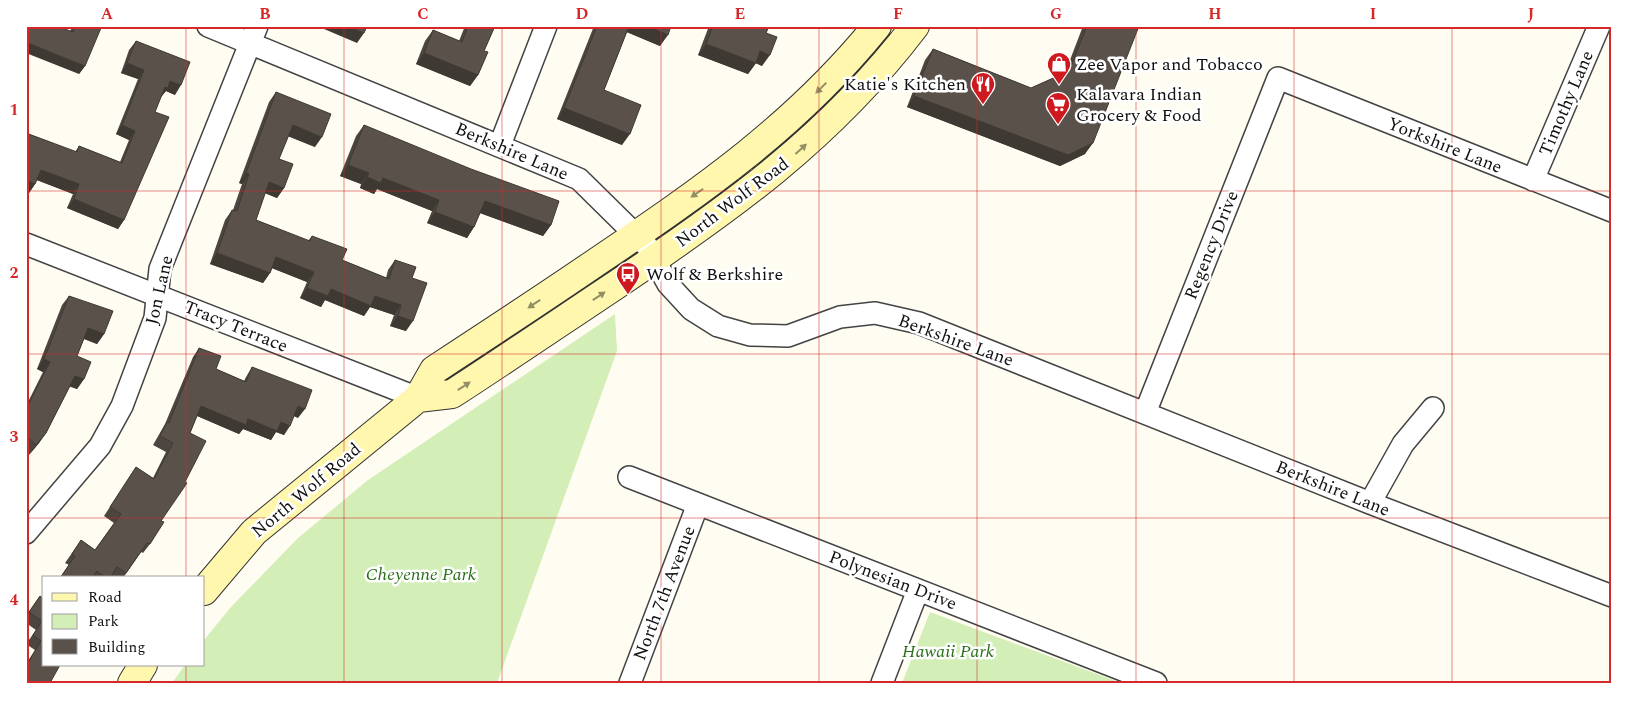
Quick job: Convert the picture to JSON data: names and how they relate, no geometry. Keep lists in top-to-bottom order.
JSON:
{
  "streets": {
    "main road": ["North Wolf Road"],
    "street": [
      "Timothy Lane",
      "Yorkshire Lane",
      "Berkshire Lane",
      "Regency Drive",
      "Jon Lane",
      "Tracy Terrace",
      "Polynesian Drive",
      "North 7th Avenue"
    ]
  },
  "crossings": [
    ["Timothy Lane", "Yorkshire Lane"],
    ["Yorkshire Lane", "Regency Drive"],
    ["Berkshire Lane", "North Wolf Road"],
    ["Berkshire Lane", "Regency Drive"],
    ["Berkshire Lane", "Jon Lane"],
    ["North Wolf Road", "Tracy Terrace"],
    ["Jon Lane", "Tracy Terrace"],
    ["Polynesian Drive", "North 7th Avenue"]
  ],
  "parks": ["Cheyenne Park", "Hawaii Park"],
  "places": {
    "shop": ["Zee Vapor and Tobacco"],
    "restaurant": ["Katie's Kitchen"],
    "supermarket": ["Kalavara Indian Grocery & Food"],
    "bus stop": ["Wolf & Berkshire"]
  },
  "legend": ["Road", "Park", "Building"],
  "grid": {
    "columns": [
      "A",
      "B",
      "C",
      "D",
      "E",
      "F",
      "G",
      "H",
      "I",
      "J"
    ],
    "rows": [
      "1",
      "2",
      "3",
      "4"
    ]
  }
}
